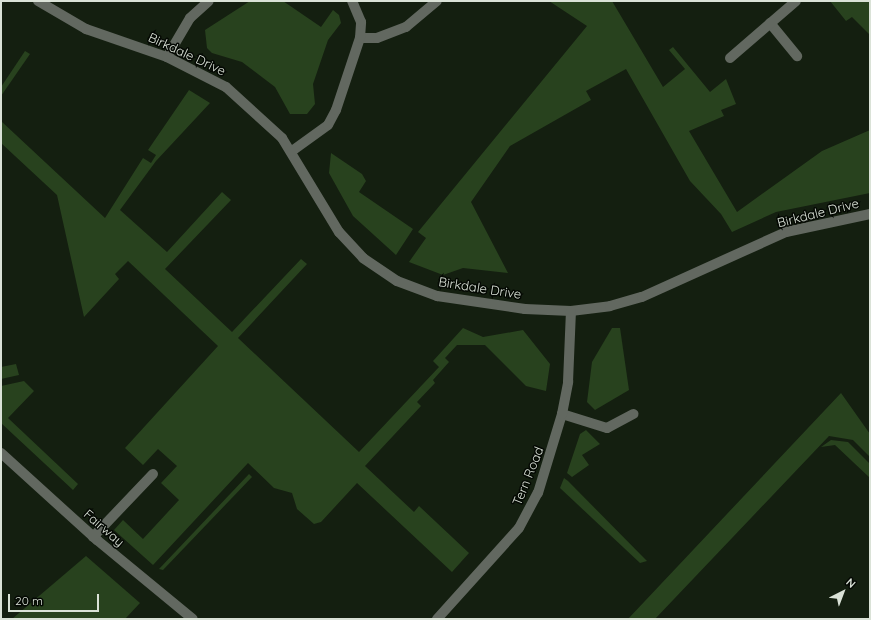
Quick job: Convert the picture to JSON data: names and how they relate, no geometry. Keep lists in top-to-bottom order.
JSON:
{
  "streets": {
    "street": ["Birkdale Drive", "Tern Road", "Fairway"]
  },
  "crossings": [
    ["Birkdale Drive", "Tern Road"]
  ],
  "scale_bar": "20 m",
  "north": "top right"
}
